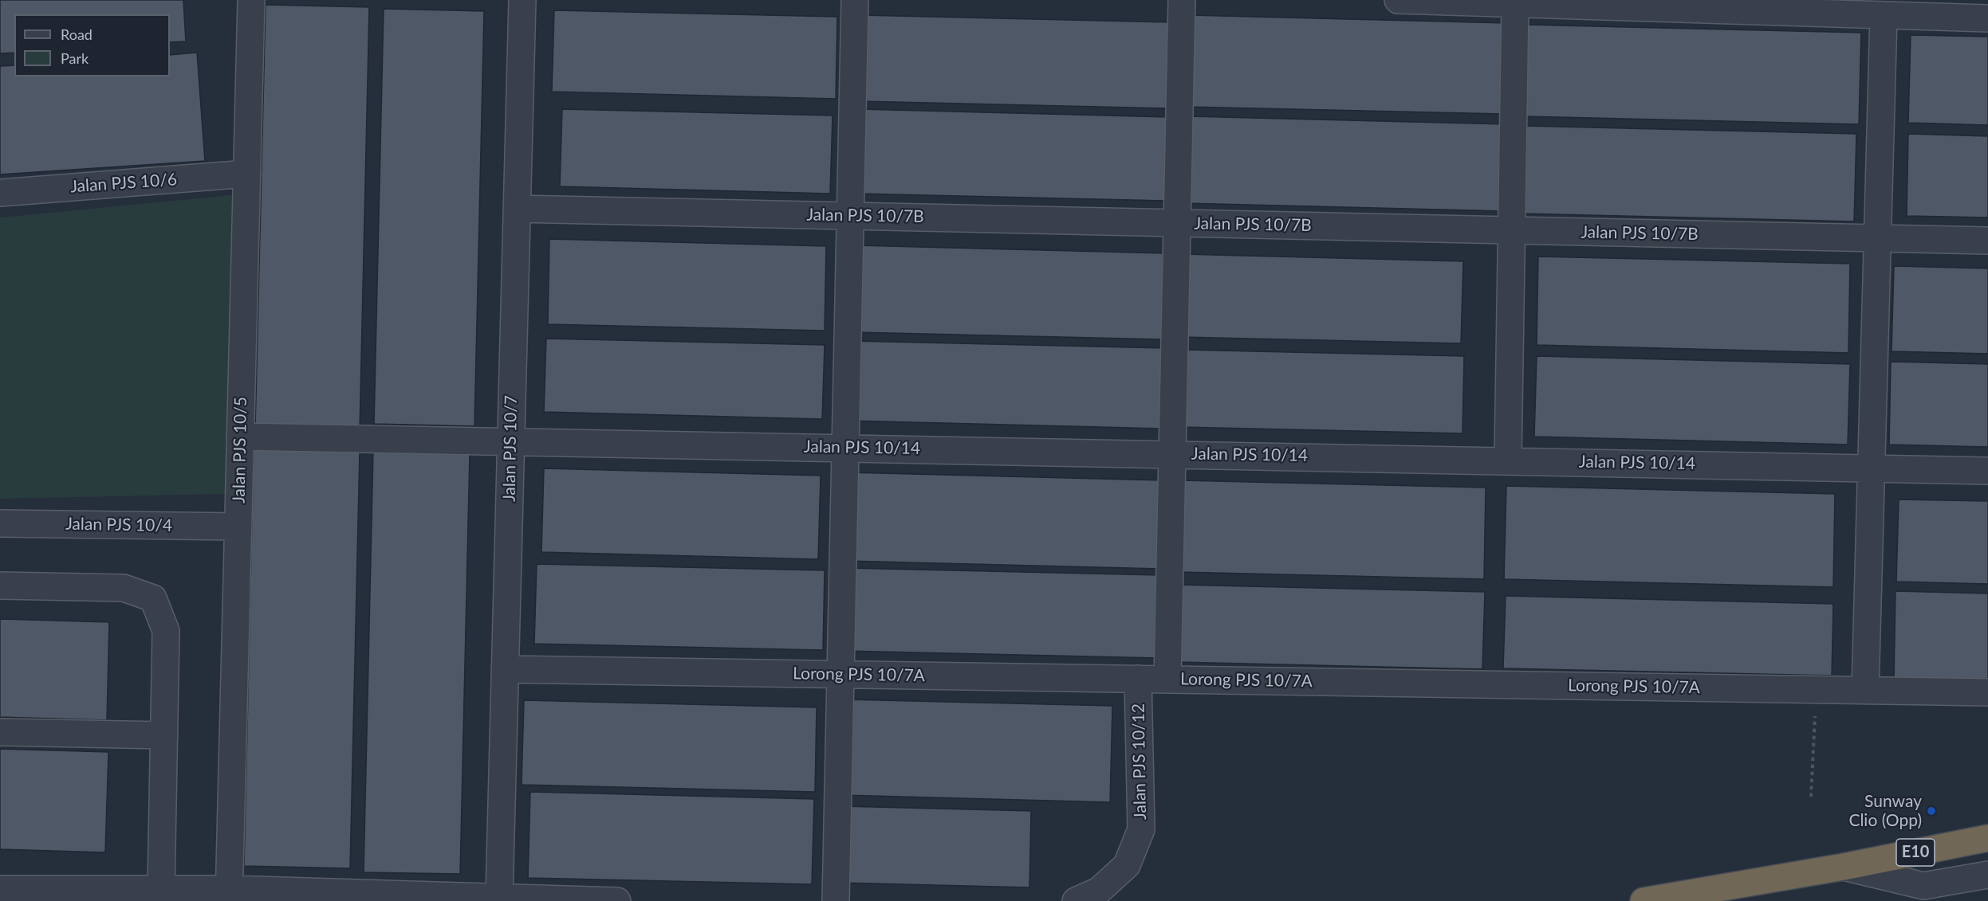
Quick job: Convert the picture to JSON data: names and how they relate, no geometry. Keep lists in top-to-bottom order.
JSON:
{
  "streets": {
    "highway": ["E10"],
    "street": [
      "Jalan PJS 10/6",
      "Jalan PJS 10/7B",
      "Jalan PJS 10/14",
      "Jalan PJS 10/7",
      "Jalan PJS 10/5",
      "Jalan PJS 10/4",
      "Lorong PJS 10/7A",
      "Jalan PJS 10/12"
    ]
  },
  "crossings": [
    ["Jalan PJS 10/6", "Jalan PJS 10/5"],
    ["Jalan PJS 10/7B", "Jalan PJS 10/7"],
    ["Jalan PJS 10/14", "Jalan PJS 10/7"],
    ["Jalan PJS 10/14", "Jalan PJS 10/5"],
    ["Jalan PJS 10/7", "Lorong PJS 10/7A"],
    ["Jalan PJS 10/5", "Jalan PJS 10/4"],
    ["Lorong PJS 10/7A", "Jalan PJS 10/12"]
  ],
  "places": ["Sunway Clio (Opp)"],
  "legend": ["Road", "Park"]
}
